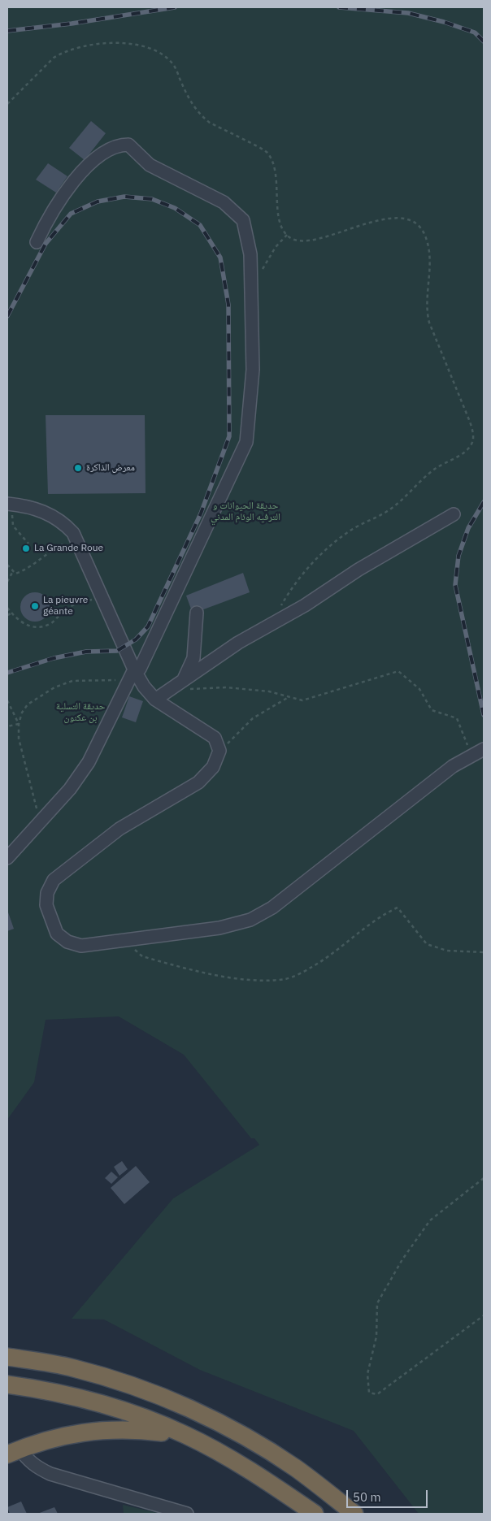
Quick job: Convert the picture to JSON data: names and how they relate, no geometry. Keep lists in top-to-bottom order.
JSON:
{
  "parks": ["حديقة الحيوانات و الترفيه الوئام المدني", "حديقة التسلية بن عكنون"],
  "places": ["معرض الذاكرة", "La Grande Roue", "La pieuvre géante"],
  "scale_bar": "50 m"
}
